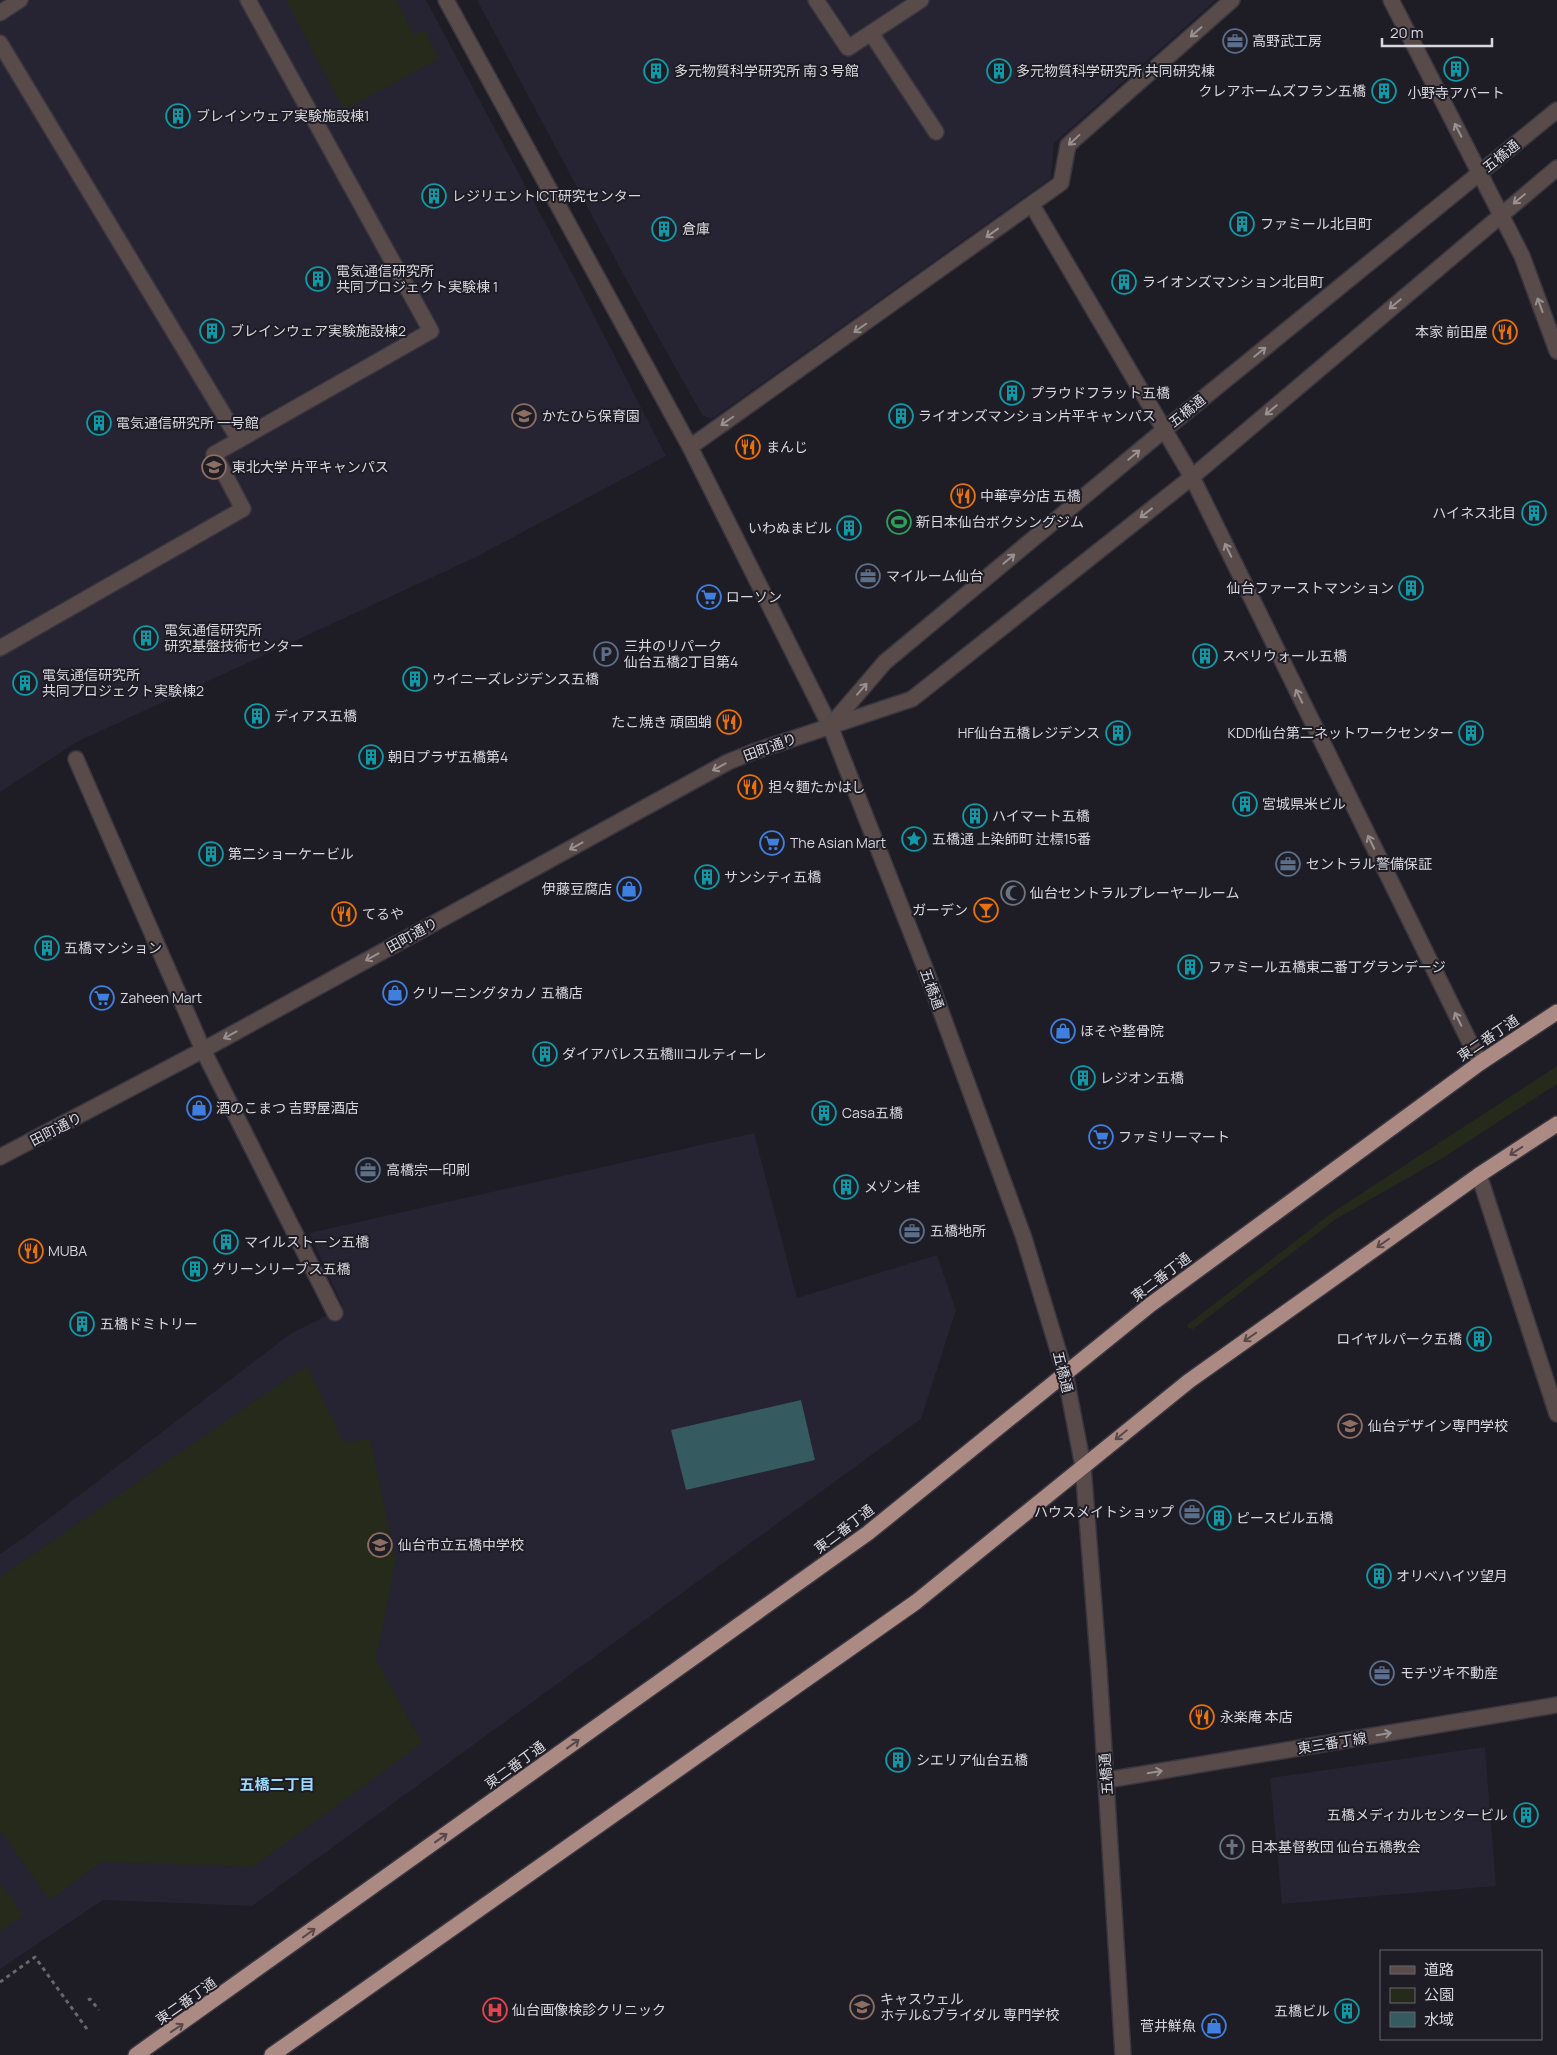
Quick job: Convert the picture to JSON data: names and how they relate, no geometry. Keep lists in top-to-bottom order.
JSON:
{
  "streets": {
    "highway": ["東二番丁通"],
    "street": ["五橋通", "田町通り", "東三番丁線"]
  },
  "crossings": [
    ["五橋通", "田町通り"],
    ["五橋通", "東二番丁通"],
    ["五橋通", "東三番丁線"]
  ],
  "one_way": ["田町通り", "東三番丁線"],
  "districts": ["五橋二丁目"],
  "places": {
    "office": [
      "高野武工房",
      "マイルーム仙台",
      "セントラル警備保証",
      "高橋宗一印刷",
      "五橋地所",
      "ハウスメイトショップ",
      "モチヅキ不動産"
    ],
    "building": [
      "小野寺アパート",
      "多元物質科学研究所 南３号館",
      "多元物質科学研究所 共同研究棟",
      "クレアホームズフラン五橋",
      "ブレインウェア実験施設棟1",
      "レジリエントICT研究センター",
      "ファミール北目町",
      "倉庫",
      "電気通信研究所 共同プロジェクト実験棟 1",
      "ライオンズマンション北目町",
      "ブレインウェア実験施設棟2",
      "プラウドフラット五橋",
      "ライオンズマンション片平キャンパス",
      "電気通信研究所 一号館",
      "ハイネス北目",
      "いわぬまビル",
      "仙台ファーストマンション",
      "電気通信研究所 研究基盤技術センター",
      "スペリウォール五橋",
      "ウイニーズレジデンス五橋",
      "電気通信研究所 共同プロジェクト実験棟2",
      "ディアス五橋",
      "HF仙台五橋レジデンス",
      "KDDI仙台第二ネットワークセンター",
      "朝日プラザ五橋第4",
      "宮城県米ビル",
      "ハイマート五橋",
      "第二ショーケービル",
      "サンシティ五橋",
      "五橋マンション",
      "ファミール五橋東二番丁グランデージ",
      "ダイアパレス五橋IIIコルティーレ",
      "レジオン五橋",
      "Casa五橋",
      "メゾン桂",
      "マイルストーン五橋",
      "グリーンリーブス五橋",
      "五橋ドミトリー",
      "ロイヤルパーク五橋",
      "ピースビル五橋",
      "オリベハイツ望月",
      "シエリア仙台五橋",
      "五橋メディカルセンタービル",
      "五橋ビル"
    ],
    "restaurant": [
      "本家 前田屋",
      "まんじ",
      "中華亭分店 五橋",
      "たこ焼き 頑固蛸",
      "担々麵たかはし",
      "てるや",
      "MUBA",
      "永楽庵 本店"
    ],
    "school or university": [
      "かたひら保育園",
      "東北大学 片平キャンパス",
      "仙台デザイン専門学校",
      "仙台市立五橋中学校",
      "キャスウェル ホテル&ブライダル 専門学校"
    ],
    "sports": ["新日本仙台ボクシングジム"],
    "supermarket": [
      "ローソン",
      "The Asian Mart",
      "Zaheen Mart",
      "ファミリーマート"
    ],
    "parking": ["三井のリパーク 仙台五橋2丁目第4"],
    "place": ["五橋通 上染師町 辻標15番"],
    "shop": [
      "伊藤豆腐店",
      "クリーニングタカノ 五橋店",
      "ほそや整骨院",
      "酒のこまつ 吉野屋酒店",
      "菅井鮮魚"
    ],
    "mosque": ["仙台セントラルプレーヤールーム"],
    "bar": ["ガーデン"],
    "church": ["日本基督教団 仙台五橋教会"],
    "hospital": ["仙台画像検診クリニック"]
  },
  "legend": ["道路", "公園", "水域"],
  "scale_bar": "20 m"
}
